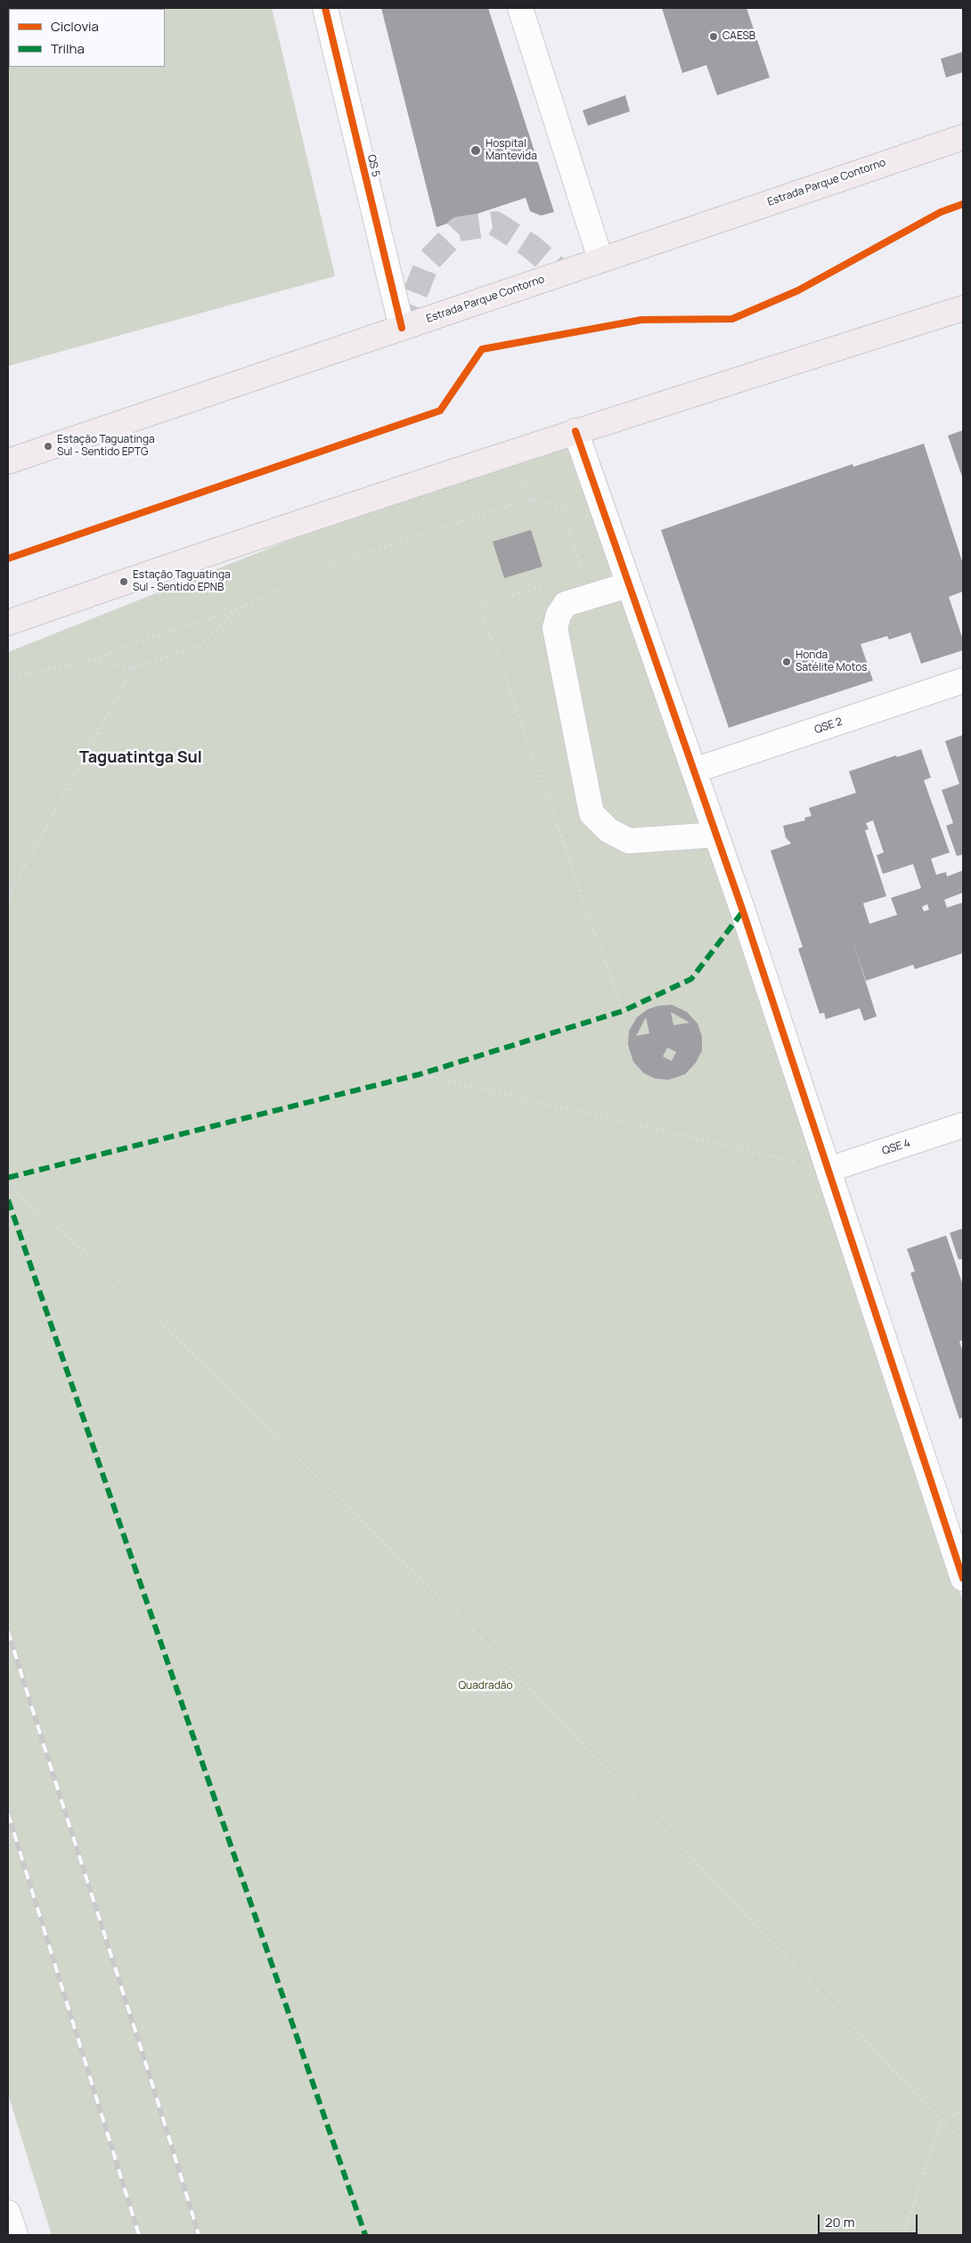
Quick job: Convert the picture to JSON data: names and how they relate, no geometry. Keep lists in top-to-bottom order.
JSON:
{
  "streets": {
    "highway": ["Estrada Parque Contorno"],
    "street": ["QS 5", "QSE 2", "QSE 4"]
  },
  "crossings": [
    ["QS 5", "Estrada Parque Contorno"]
  ],
  "districts": ["Taguatintga Sul"],
  "parks": ["Quadradão"],
  "places": [
    "CAESB",
    "Hospital Mantevida",
    "Estação Taguatinga Sul - Sentido EPTG",
    "Estação Taguatinga Sul - Sentido EPNB",
    "Honda Satélite Motos"
  ],
  "legend": ["Ciclovia", "Trilha"],
  "scale_bar": "20 m"
}
